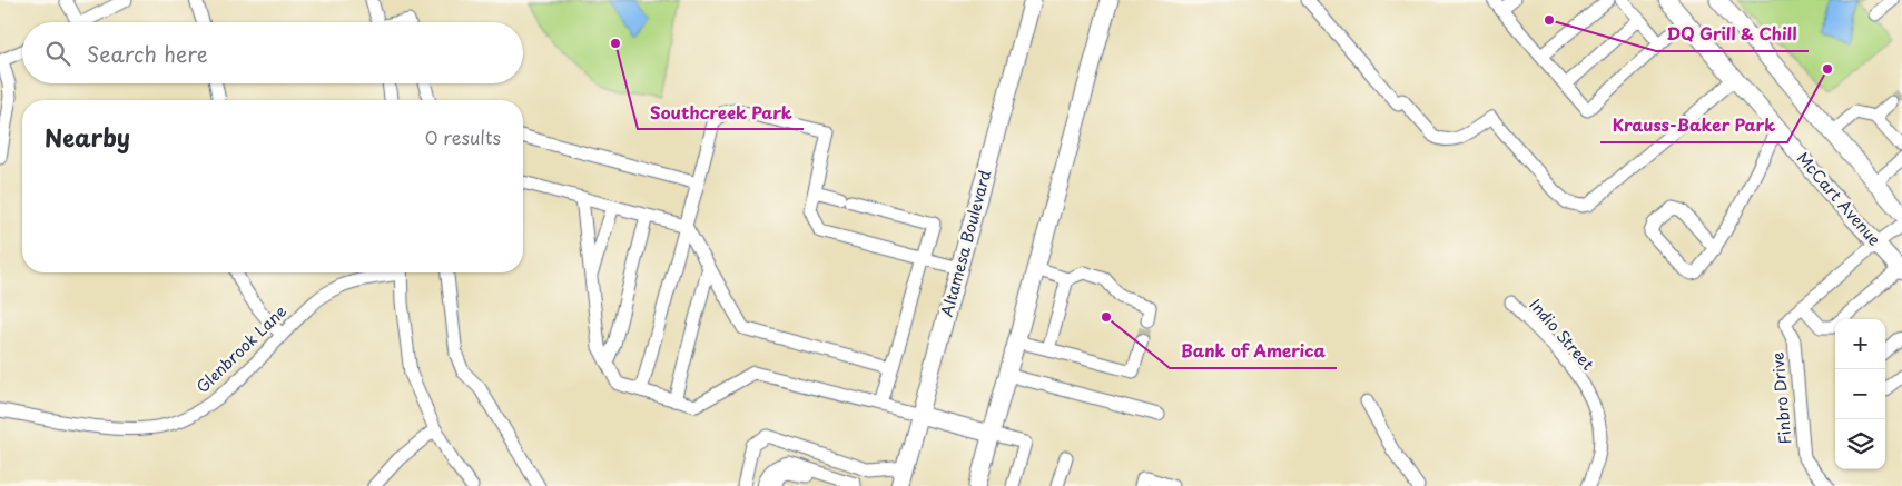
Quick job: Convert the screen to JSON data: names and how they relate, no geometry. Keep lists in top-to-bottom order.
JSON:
{
  "streets": {
    "main road": ["McCart Avenue", "Altamesa Boulevard"],
    "street": ["Indio Street", "Glenbrook Lane", "Finbro Drive"]
  },
  "crossings": [
    ["McCart Avenue", "Finbro Drive"]
  ],
  "places": [
    "DQ Grill & Chill",
    "Southcreek Park",
    "Krauss-Baker Park",
    "Bank of America"
  ],
  "page": {
    "search": "Search here",
    "heading": ["Nearby", "0 results"],
    "map_buttons": ["+", "−"]
  }
}
